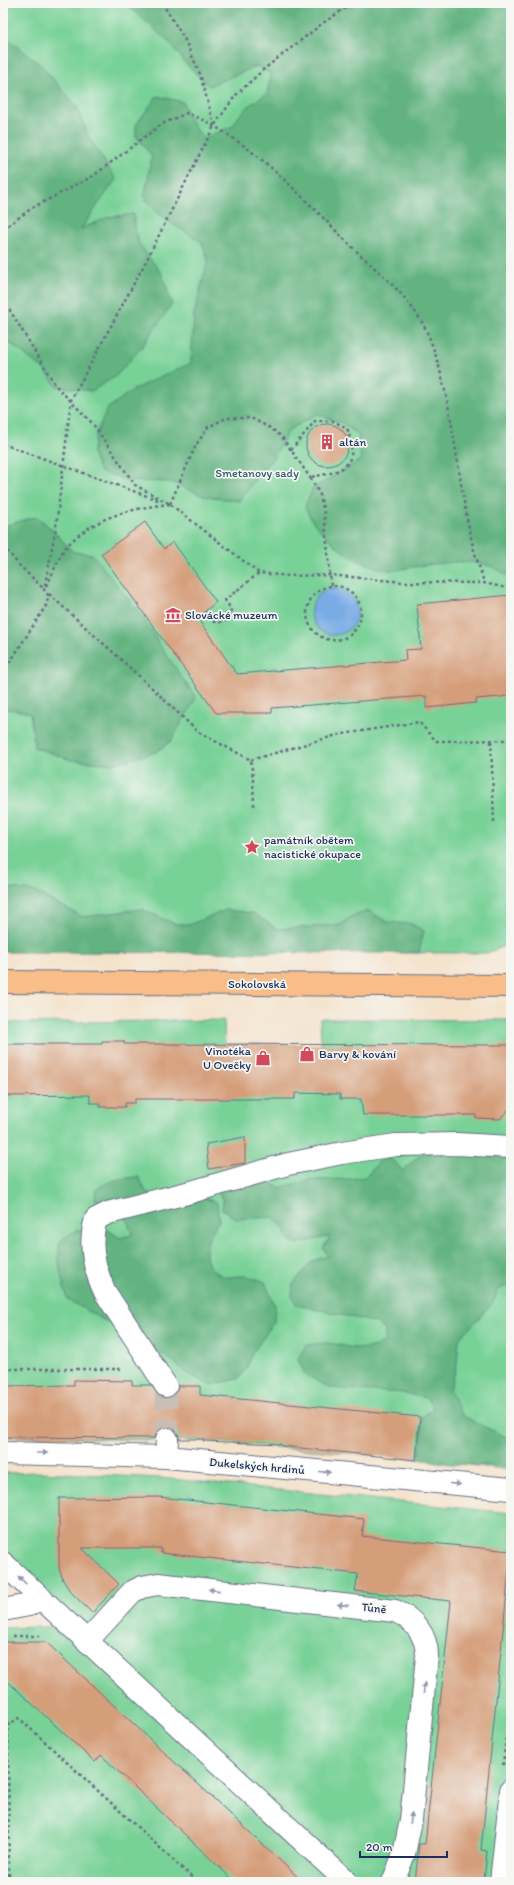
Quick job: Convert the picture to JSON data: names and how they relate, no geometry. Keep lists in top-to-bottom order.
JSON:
{
  "streets": {
    "main road": ["Sokolovská"],
    "street": ["Dukelských hrdinů", "Tůně"]
  },
  "one_way": ["Dukelských hrdinů"],
  "parks": ["Smetanovy sady"],
  "places": {
    "building": ["altán"],
    "museum": ["Slovácké muzeum"],
    "place": ["památník obětem nacistické okupace"],
    "shop": ["Barvy & kování", "Vinotéka U Ovečky"]
  },
  "scale_bar": "20 m"
}
